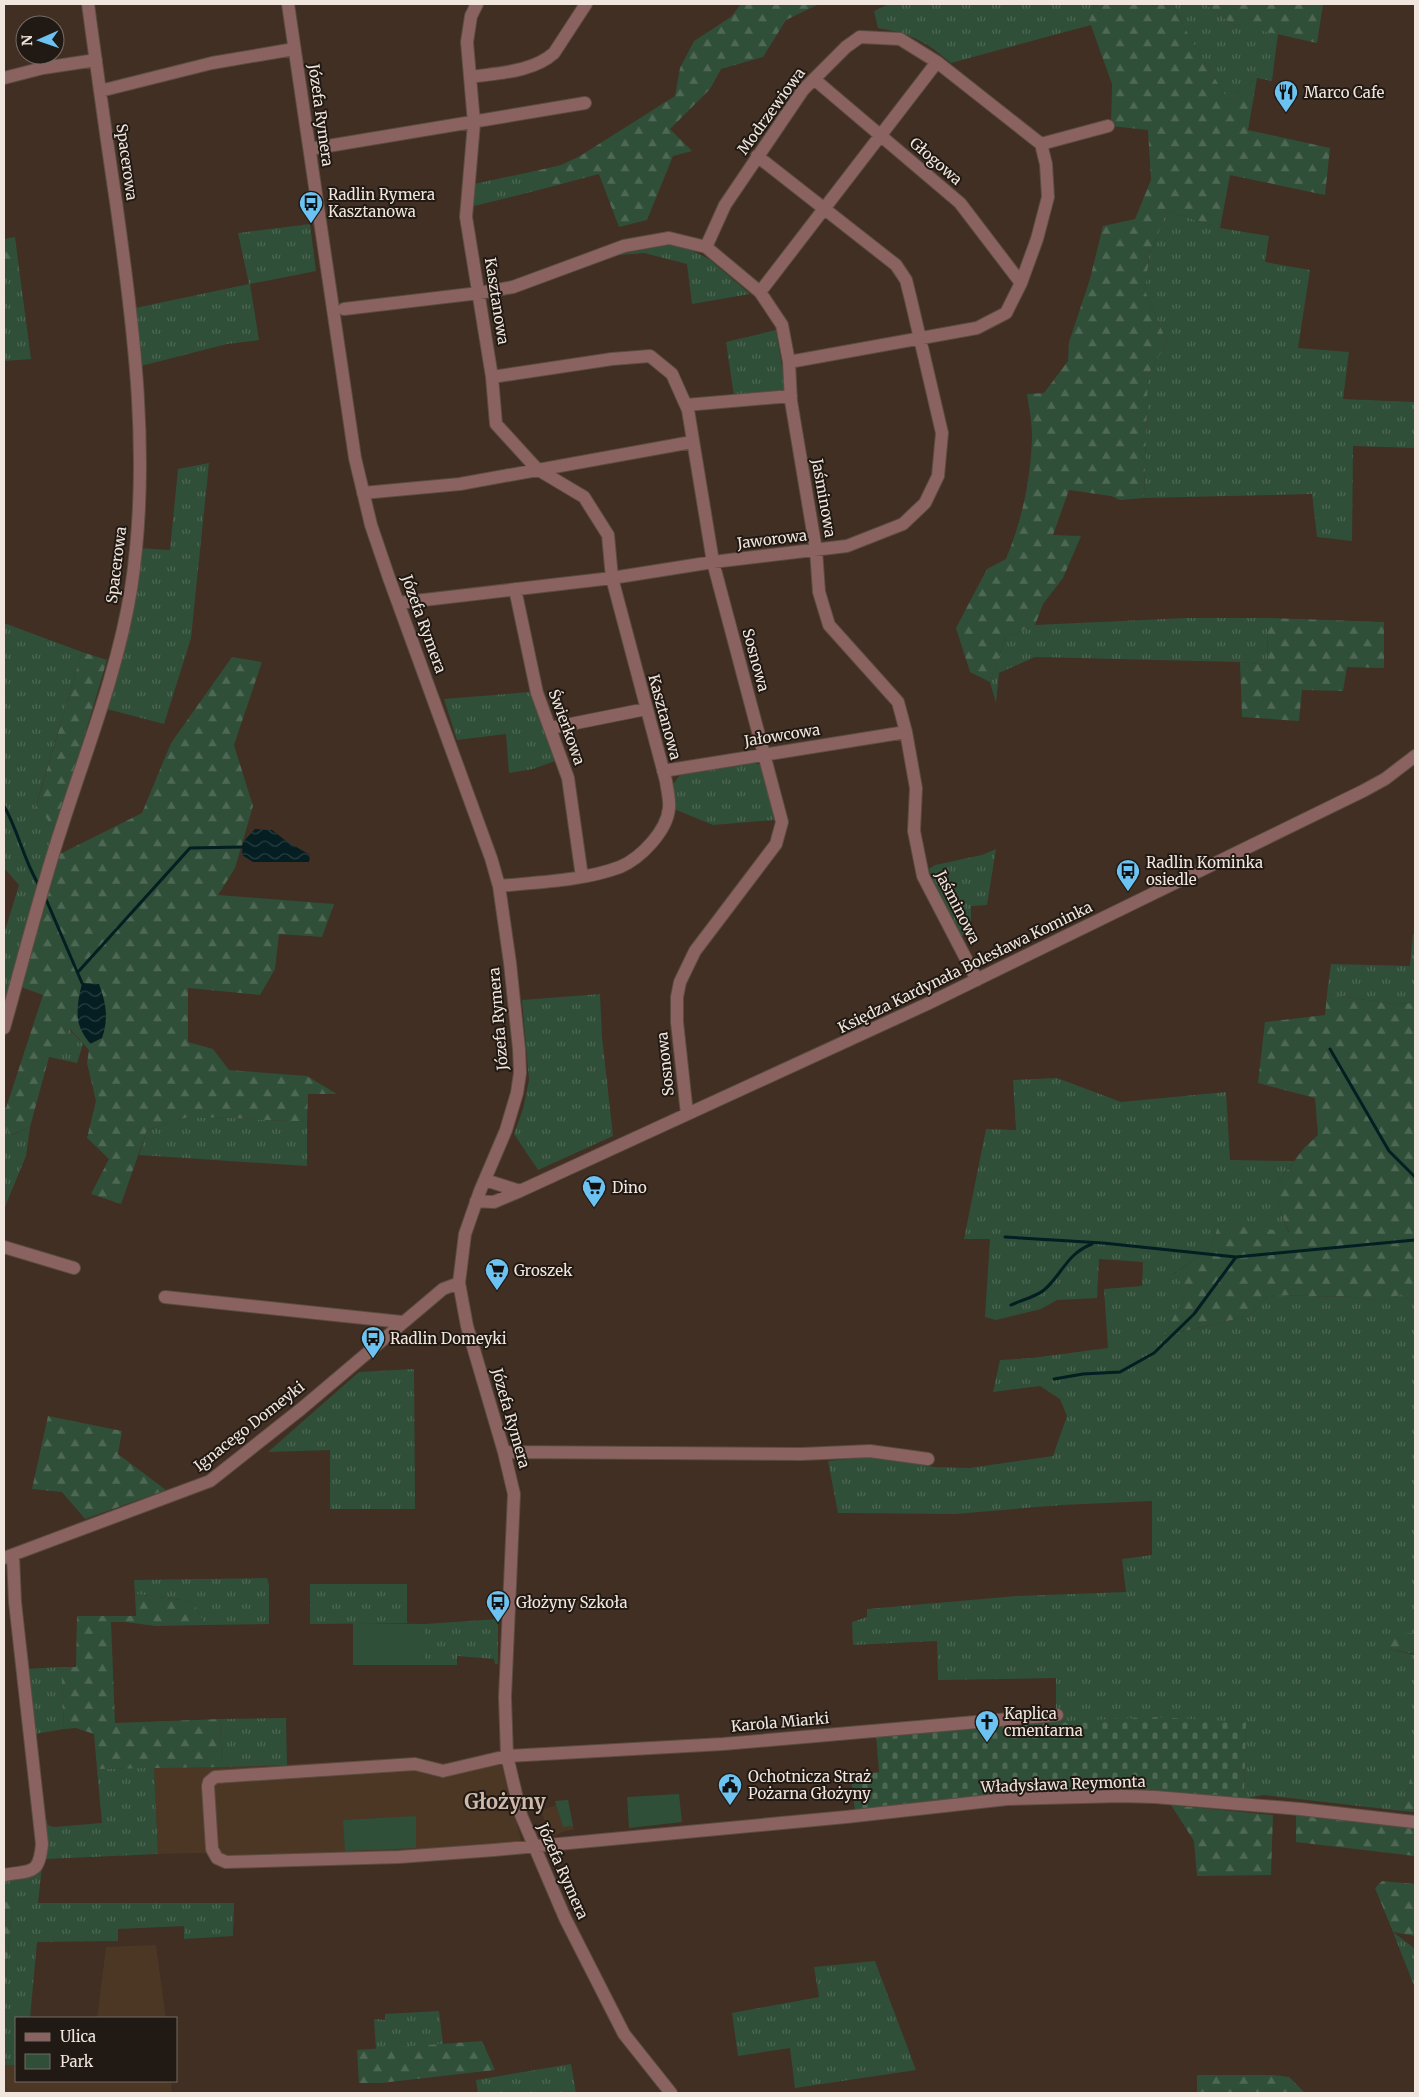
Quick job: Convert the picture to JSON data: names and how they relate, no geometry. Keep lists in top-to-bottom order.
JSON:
{
  "streets": {
    "street": [
      "Modrzewiowa",
      "Józefa Rymera",
      "Głogowa",
      "Spacerowa",
      "Kasztanowa",
      "Jaśminowa",
      "Jaworowa",
      "Sosnowa",
      "Świerkowa",
      "Jałowcowa",
      "Księdza Kardynała Bolesława Kominka",
      "Ignacego Domeyki",
      "Karola Miarki",
      "Władysława Reymonta"
    ]
  },
  "crossings": [
    ["Modrzewiowa", "Głogowa"],
    ["Modrzewiowa", "Jaśminowa"],
    ["Modrzewiowa", "Jaworowa"],
    ["Józefa Rymera", "Kasztanowa"],
    ["Józefa Rymera", "Jaworowa"],
    ["Józefa Rymera", "Księdza Kardynała Bolesława Kominka"],
    ["Józefa Rymera", "Ignacego Domeyki"],
    ["Józefa Rymera", "Karola Miarki"],
    ["Józefa Rymera", "Władysława Reymonta"],
    ["Kasztanowa", "Jaśminowa"],
    ["Kasztanowa", "Jaworowa"],
    ["Kasztanowa", "Sosnowa"],
    ["Kasztanowa", "Świerkowa"],
    ["Kasztanowa", "Jałowcowa"],
    ["Jaśminowa", "Jaworowa"],
    ["Jaśminowa", "Jałowcowa"],
    ["Jaśminowa", "Księdza Kardynała Bolesława Kominka"],
    ["Jaworowa", "Sosnowa"],
    ["Jaworowa", "Świerkowa"],
    ["Sosnowa", "Jałowcowa"],
    ["Sosnowa", "Księdza Kardynała Bolesława Kominka"],
    ["Karola Miarki", "Władysława Reymonta"]
  ],
  "districts": ["Głożyny"],
  "places": {
    "restaurant": ["Marco Cafe"],
    "bus stop": [
      "Radlin Rymera Kasztanowa",
      "Radlin Kominka osiedle",
      "Radlin Domeyki",
      "Głożyny Szkoła"
    ],
    "supermarket": ["Dino", "Groszek"],
    "church": ["Kaplica cmentarna"],
    "public building": ["Ochotnicza Straż Pożarna Głożyny"]
  },
  "legend": ["Ulica", "Park"],
  "north": "left"
}
